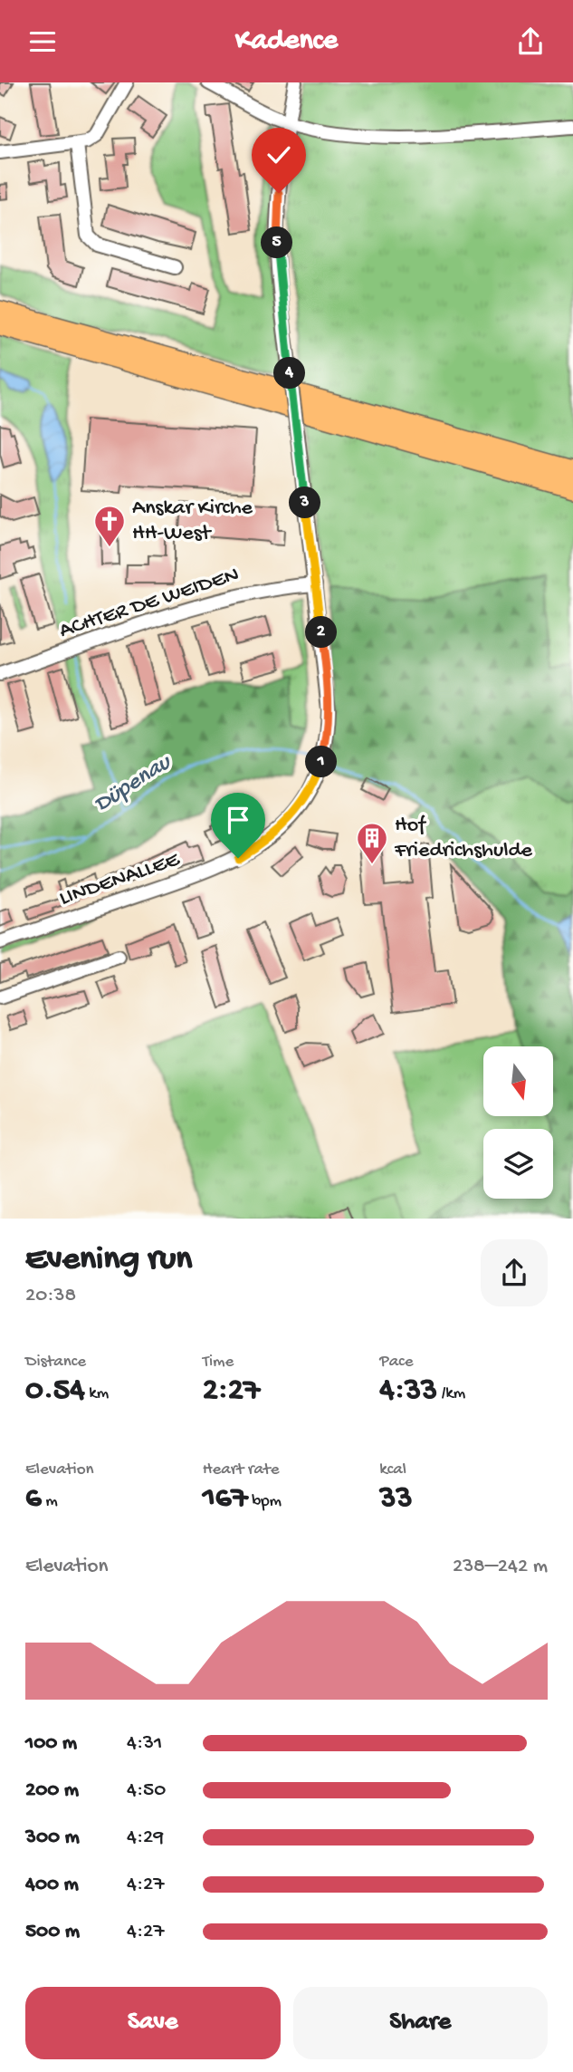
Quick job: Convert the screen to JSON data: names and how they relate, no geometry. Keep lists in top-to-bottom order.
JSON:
{
  "streets": {
    "street": ["ACHTER DE WEIDEN", "LINDENALLEE"]
  },
  "crossings": [
    ["ACHTER DE WEIDEN", "LINDENALLEE"]
  ],
  "water": ["Düpenau"],
  "places": {
    "church": ["Anskar Kirche HH-West"],
    "building": ["Hof Friedrichshulde"]
  },
  "north": "bottom",
  "page": {
    "header": "Kadence",
    "pins": [
      "5",
      "4",
      "3",
      "2",
      "1"
    ],
    "heading": ["Evening run", "20:38"],
    "stats": [
      ["Distance", "0.54 km"],
      ["Time", "2:27"],
      ["Pace", "4:33 /km"],
      ["Elevation", "6 m"],
      ["Heart rate", "167 bpm"],
      ["kcal", "33"]
    ],
    "chart": ["Elevation", "238–242 m"],
    "list": [
      {
        "name": "100 m",
        "note": "4:31"
      },
      {
        "name": "200 m",
        "note": "4:50"
      },
      {
        "name": "300 m",
        "note": "4:29"
      },
      {
        "name": "400 m",
        "note": "4:27"
      },
      {
        "name": "500 m",
        "note": "4:27"
      }
    ],
    "buttons": ["Save", "Share"]
  }
}
